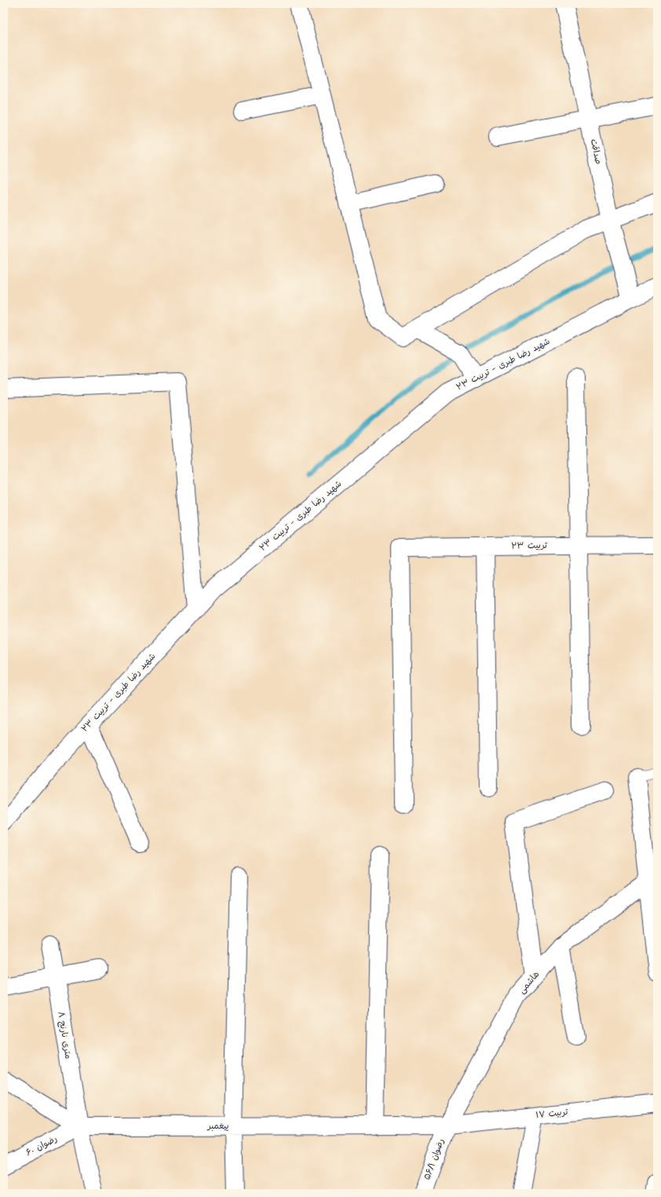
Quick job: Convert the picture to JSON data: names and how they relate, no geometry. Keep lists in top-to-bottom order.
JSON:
{
  "streets": {
    "street": [
      "صداقت",
      "شهید رضا طبری - تربیت ۲۳",
      "تربیت ۲۳",
      "هاشمی",
      "۸ متری نارنج",
      "تربیت ۱۷",
      "پیغمبر",
      "رضوان ۶۰",
      "رضوان ۵۶/۱"
    ]
  },
  "crossings": [
    ["صداقت", "شهید رضا طبری - تربیت ۲۳"],
    ["هاشمی", "تربیت ۱۷"],
    ["هاشمی", "پیغمبر"],
    ["هاشمی", "رضوان ۵۶/۱"],
    ["۸ متری نارنج", "پیغمبر"],
    ["۸ متری نارنج", "رضوان ۶۰"],
    ["تربیت ۱۷", "پیغمبر"],
    ["تربیت ۱۷", "رضوان ۵۶/۱"],
    ["پیغمبر", "رضوان ۶۰"],
    ["پیغمبر", "رضوان ۵۶/۱"]
  ]
}
